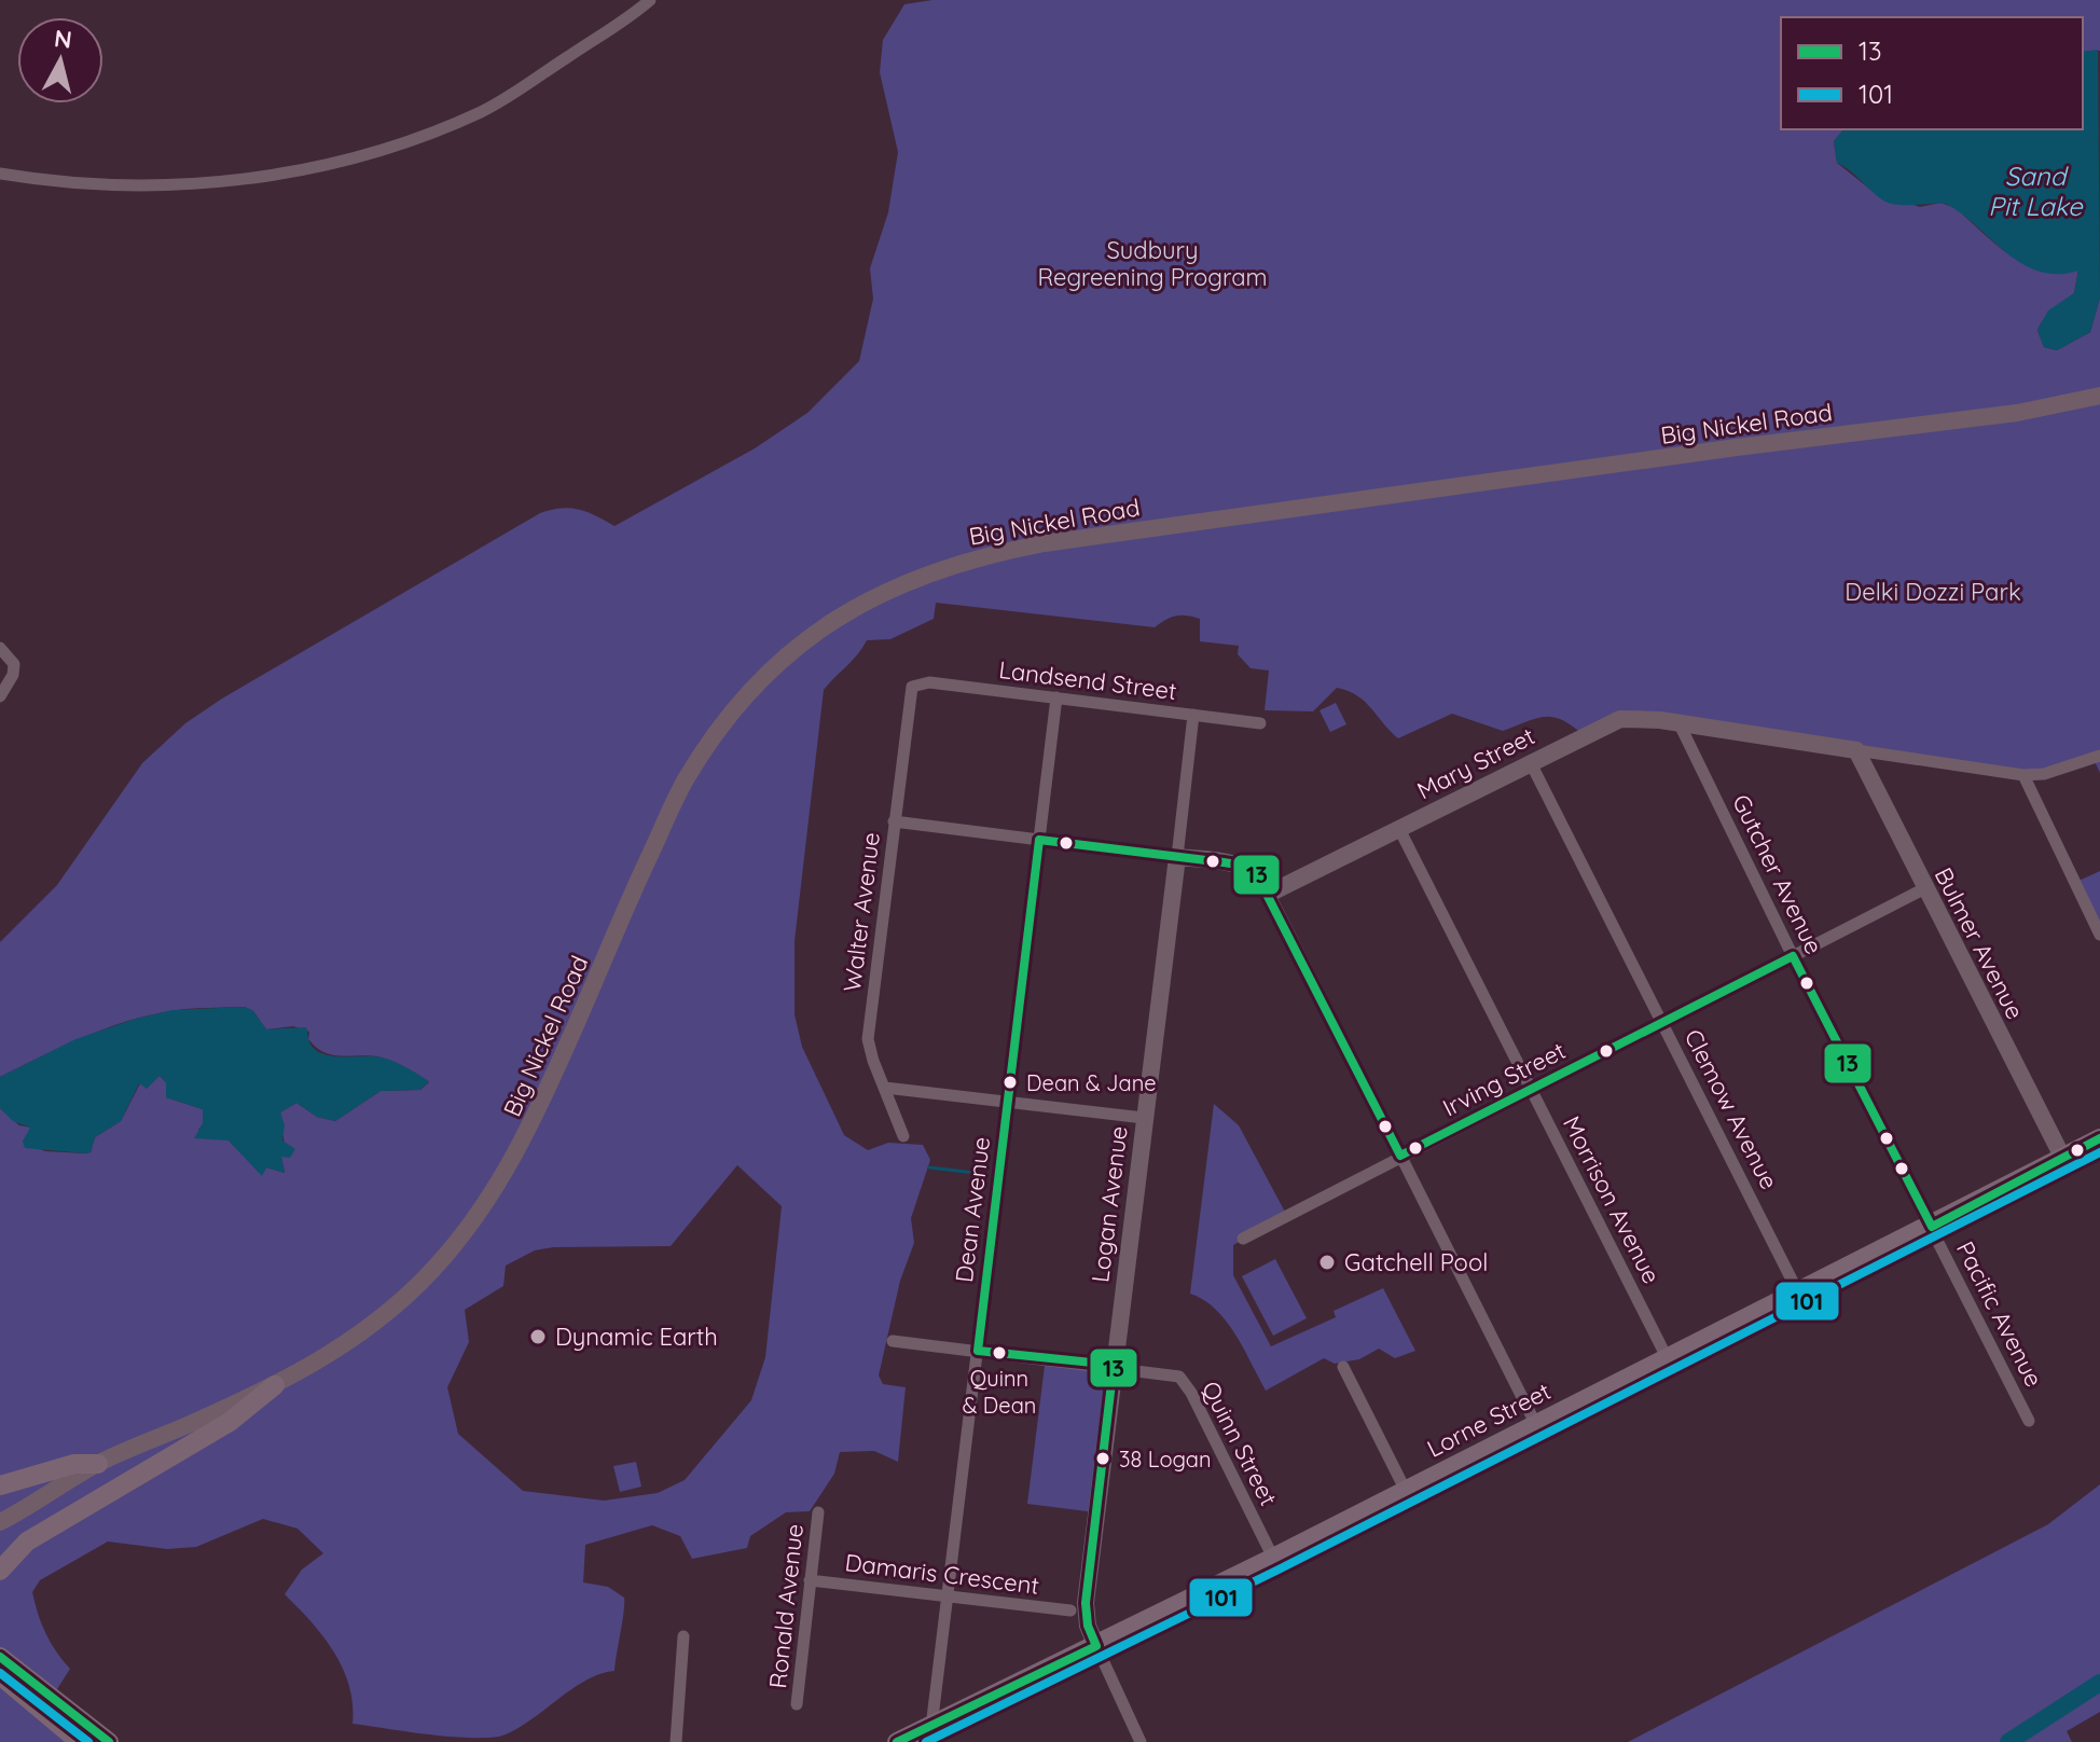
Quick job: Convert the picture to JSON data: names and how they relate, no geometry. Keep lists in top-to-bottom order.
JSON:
{
  "streets": {
    "main road": [
      "Big Nickel Road",
      "Mary Street",
      "Bulmer Avenue",
      "Logan Avenue",
      "Lorne Street"
    ],
    "street": [
      "Landsend Street",
      "Gutcher Avenue",
      "Walter Avenue",
      "Irving Street",
      "Clemow Avenue",
      "Morrison Avenue",
      "Dean Avenue",
      "Pacific Avenue",
      "Quinn Street",
      "Damaris Crescent",
      "Ronald Avenue"
    ]
  },
  "crossings": [
    ["Landsend Street", "Walter Avenue"],
    ["Landsend Street", "Logan Avenue"],
    ["Landsend Street", "Dean Avenue"],
    ["Mary Street", "Gutcher Avenue"],
    ["Mary Street", "Bulmer Avenue"],
    ["Mary Street", "Clemow Avenue"],
    ["Mary Street", "Morrison Avenue"],
    ["Gutcher Avenue", "Irving Street"],
    ["Gutcher Avenue", "Pacific Avenue"],
    ["Gutcher Avenue", "Lorne Street"],
    ["Bulmer Avenue", "Irving Street"],
    ["Bulmer Avenue", "Lorne Street"],
    ["Irving Street", "Clemow Avenue"],
    ["Irving Street", "Morrison Avenue"],
    ["Clemow Avenue", "Lorne Street"],
    ["Morrison Avenue", "Lorne Street"],
    ["Logan Avenue", "Lorne Street"],
    ["Logan Avenue", "Quinn Street"],
    ["Dean Avenue", "Lorne Street"],
    ["Dean Avenue", "Quinn Street"],
    ["Dean Avenue", "Damaris Crescent"],
    ["Pacific Avenue", "Lorne Street"],
    ["Lorne Street", "Quinn Street"],
    ["Damaris Crescent", "Ronald Avenue"]
  ],
  "water": ["Sand Pit Lake"],
  "parks": ["Sudbury Regreening Program", "Delki Dozzi Park"],
  "places": [
    "Dean & Jane",
    "Gatchell Pool",
    "Dynamic Earth",
    "Quinn & Dean",
    "38 Logan"
  ],
  "lines": ["transit line 13", "transit line 101"],
  "legend": ["13", "101"],
  "north": "top"
}
